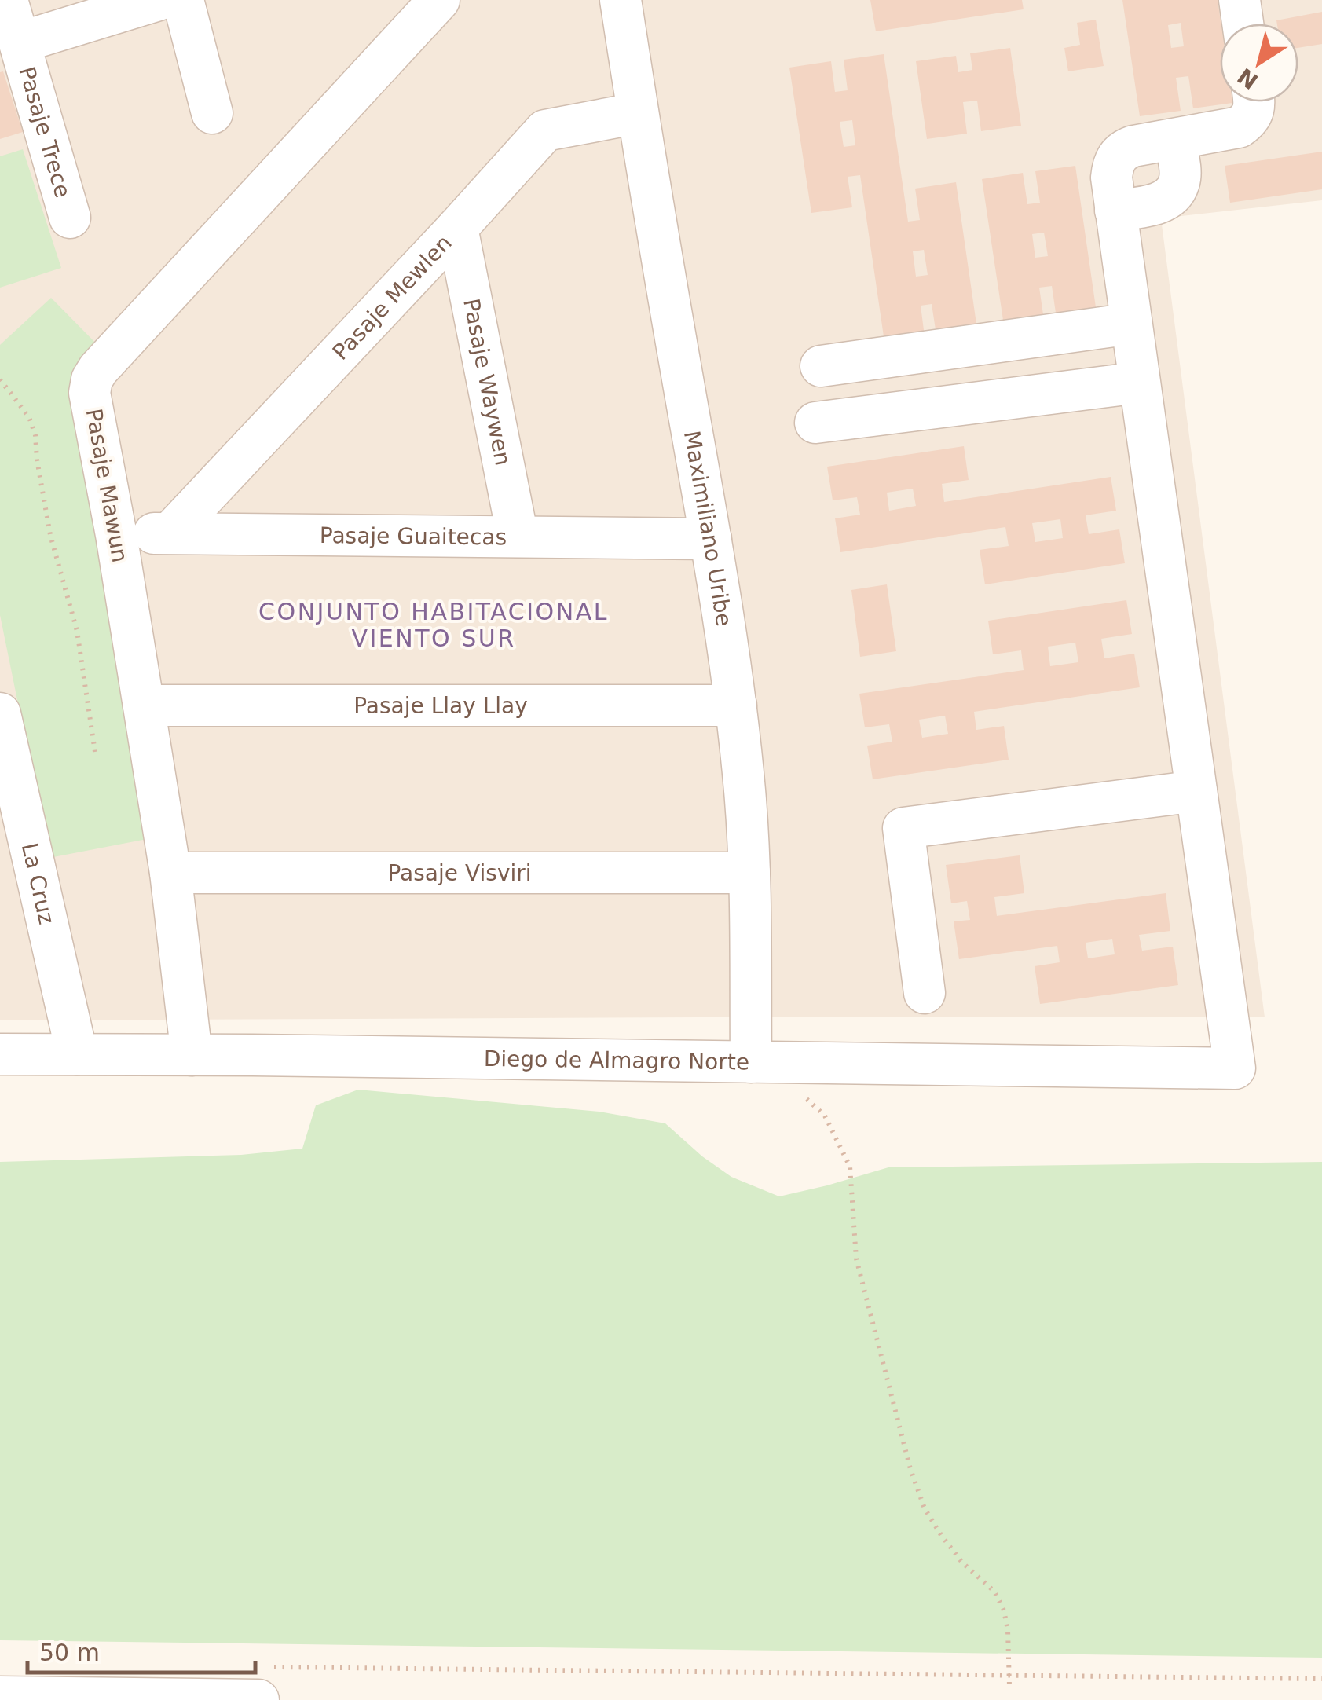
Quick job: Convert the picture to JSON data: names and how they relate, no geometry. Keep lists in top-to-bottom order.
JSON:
{
  "streets": {
    "street": [
      "Pasaje Trece",
      "Pasaje Mewlen",
      "Pasaje Waywen",
      "Pasaje Mawun",
      "Maximiliano Uribe",
      "Pasaje Guaitecas",
      "Pasaje Llay Llay",
      "Pasaje Visviri",
      "La Cruz",
      "Diego de Almagro Norte"
    ]
  },
  "crossings": [
    ["Pasaje Mewlen", "Pasaje Waywen"],
    ["Pasaje Mewlen", "Maximiliano Uribe"],
    ["Pasaje Mewlen", "Pasaje Guaitecas"],
    ["Pasaje Waywen", "Pasaje Guaitecas"],
    ["Pasaje Mawun", "Pasaje Guaitecas"],
    ["Pasaje Mawun", "Pasaje Llay Llay"],
    ["Pasaje Mawun", "Pasaje Visviri"],
    ["Pasaje Mawun", "Diego de Almagro Norte"],
    ["Maximiliano Uribe", "Pasaje Guaitecas"],
    ["Maximiliano Uribe", "Pasaje Llay Llay"],
    ["Maximiliano Uribe", "Pasaje Visviri"],
    ["Maximiliano Uribe", "Diego de Almagro Norte"],
    ["La Cruz", "Diego de Almagro Norte"]
  ],
  "districts": ["CONJUNTO HABITACIONAL VIENTO SUR"],
  "scale_bar": "50 m",
  "north": "bottom left"
}
